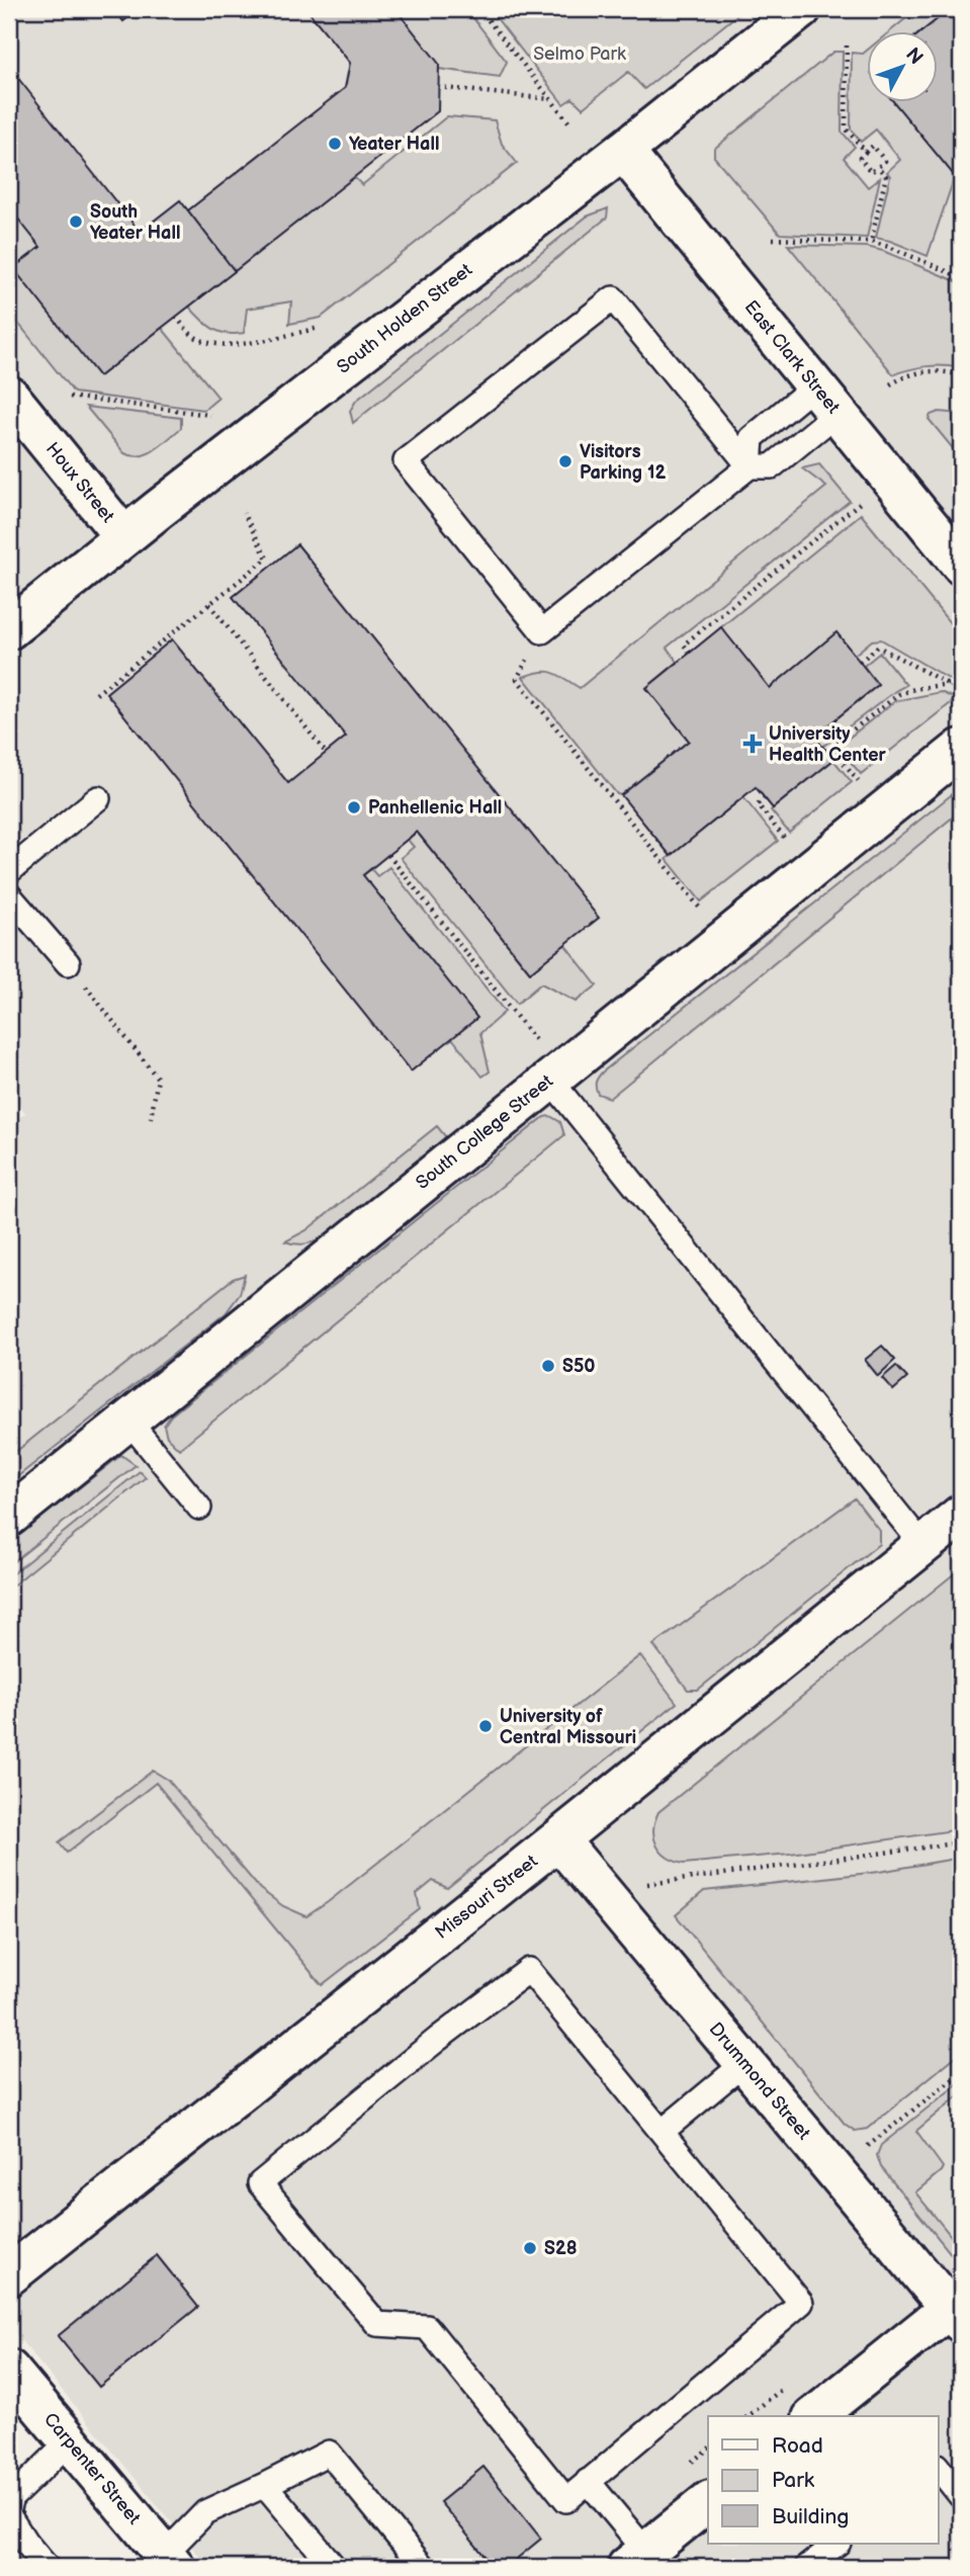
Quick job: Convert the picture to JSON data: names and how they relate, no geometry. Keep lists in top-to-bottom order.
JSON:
{
  "streets": {
    "street": [
      "South Holden Street",
      "East Clark Street",
      "Houx Street",
      "South College Street",
      "Missouri Street",
      "Drummond Street",
      "Carpenter Street"
    ]
  },
  "crossings": [
    ["South Holden Street", "East Clark Street"],
    ["South Holden Street", "Houx Street"],
    ["Missouri Street", "Drummond Street"]
  ],
  "parks": ["Selmo Park"],
  "places": {
    "other": [
      "Yeater Hall",
      "South Yeater Hall",
      "Visitors Parking 12",
      "Panhellenic Hall",
      "S50",
      "University of Central Missouri",
      "S28"
    ],
    "health": ["University Health Center"]
  },
  "legend": ["Road", "Park", "Building"],
  "north": "top right"
}
